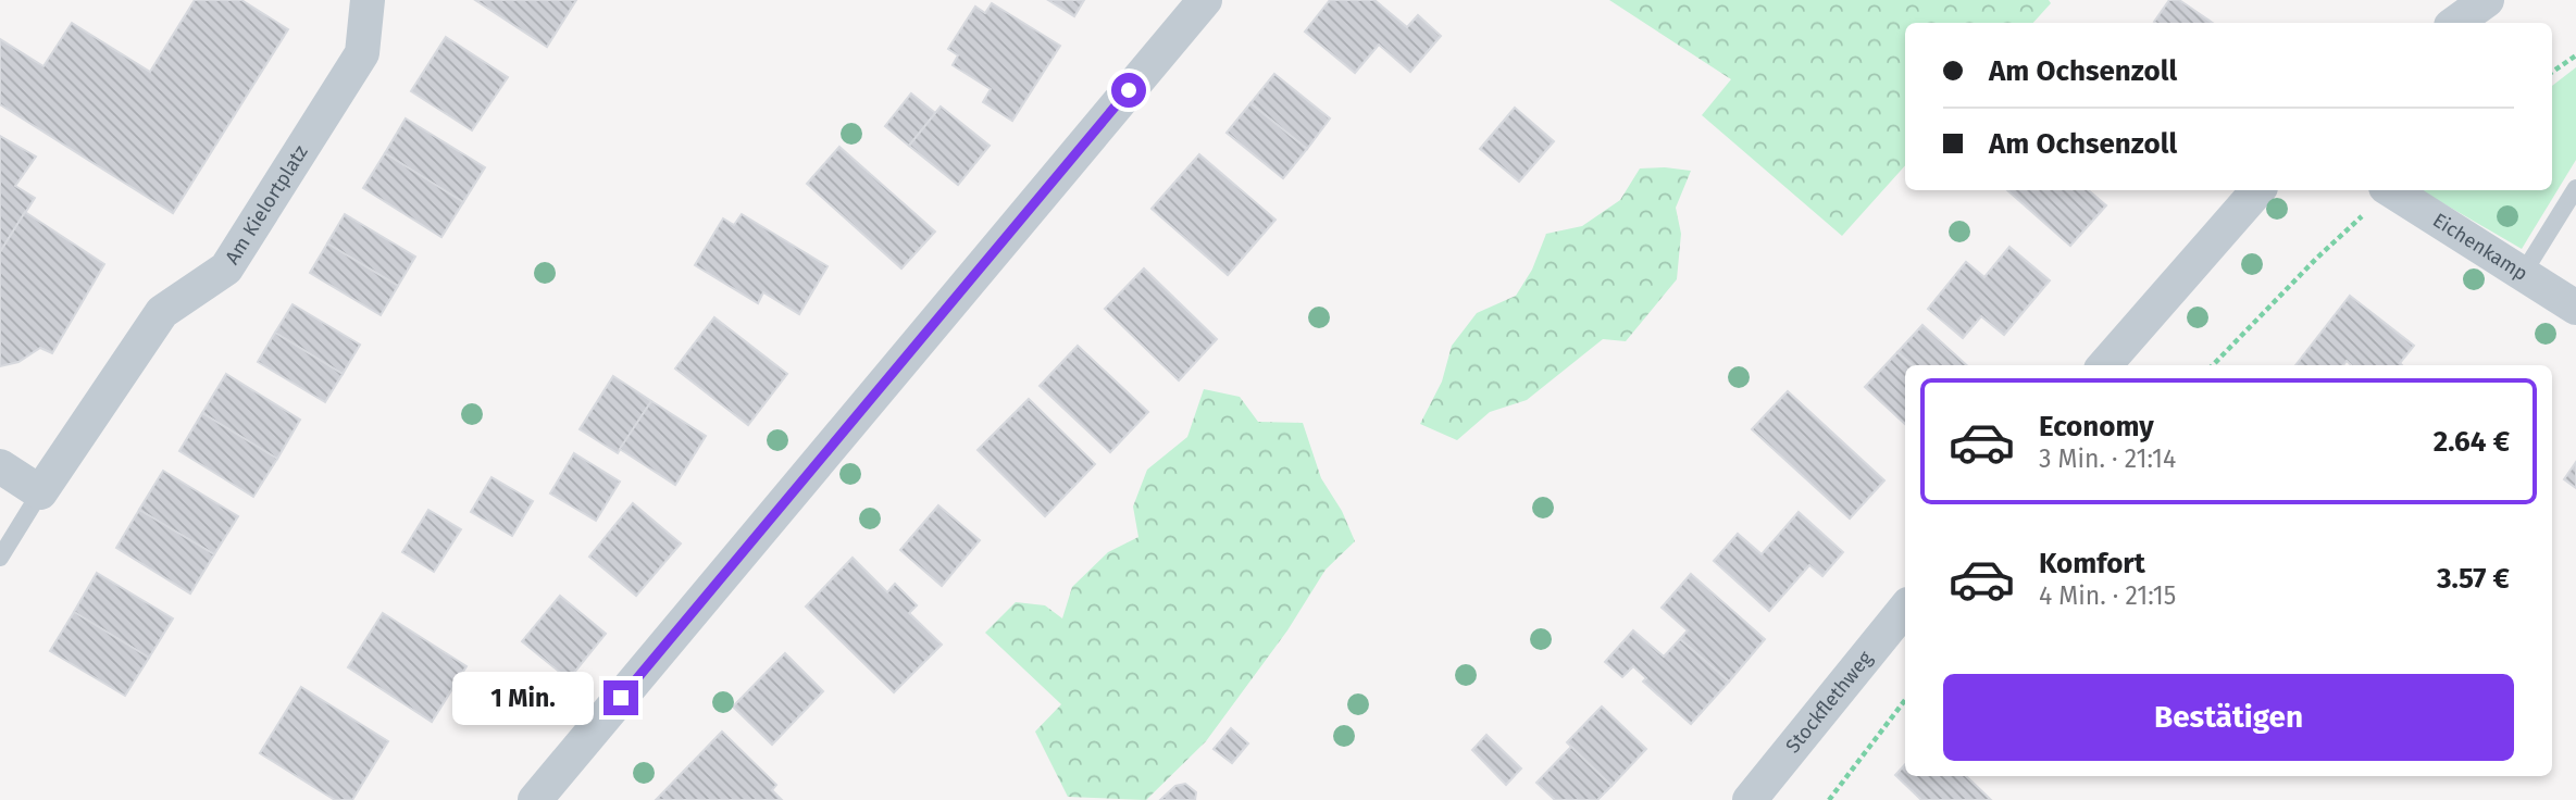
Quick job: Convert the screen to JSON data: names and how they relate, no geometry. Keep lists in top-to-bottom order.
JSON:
{
  "streets": {
    "street": ["Am Kielortplatz", "Eichenkamp", "Stockflethweg"]
  },
  "page": {
    "banner": ["Am Ochsenzoll", "Am Ochsenzoll"],
    "list": [
      {
        "name": "Economy",
        "note": "3 Min. · 21:14",
        "value": "2.64 €"
      },
      {
        "name": "Komfort",
        "note": "4 Min. · 21:15",
        "value": "3.57 €"
      }
    ],
    "buttons": "Bestätigen",
    "bubble": "1 Min."
  }
}
